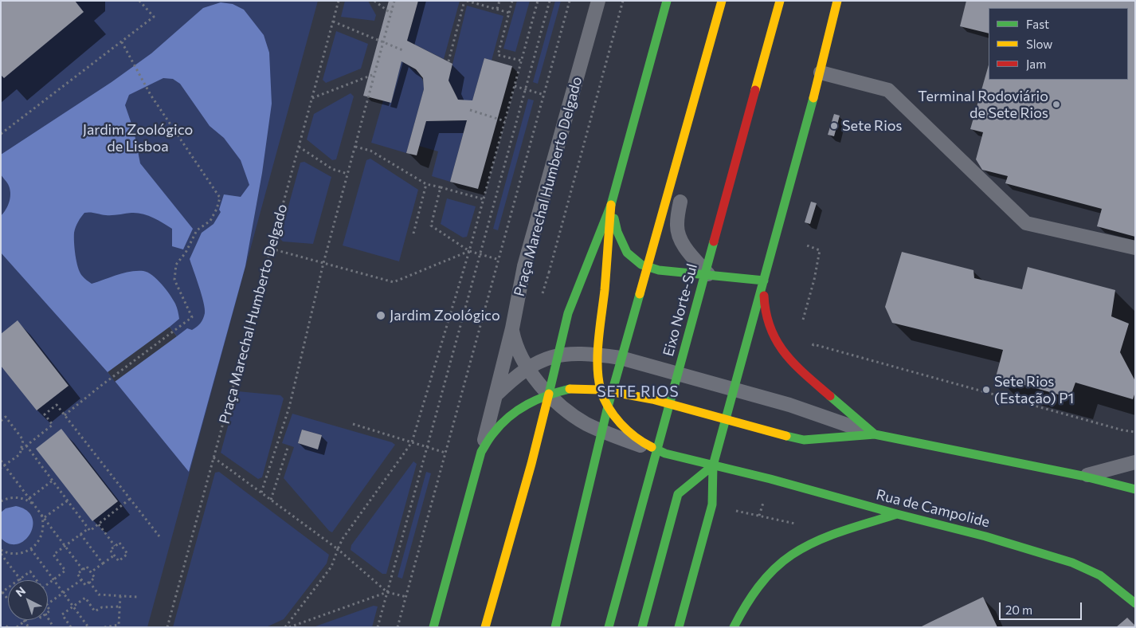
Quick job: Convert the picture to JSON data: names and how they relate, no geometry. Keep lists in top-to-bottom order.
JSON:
{
  "streets": {
    "main road": ["Praça Marechal Humberto Delgado", "Eixo Norte-Sul", "Rua de Campolide"]
  },
  "districts": ["SETE RIOS"],
  "parks": ["Jardim Zoológico de Lisboa"],
  "places": [
    "Terminal Rodoviário de Sete Rios",
    "Sete Rios",
    "Jardim Zoológico",
    "Sete Rios (Estação) P1"
  ],
  "legend": ["Fast", "Slow", "Jam"],
  "scale_bar": "20 m",
  "north": "top left"
}
